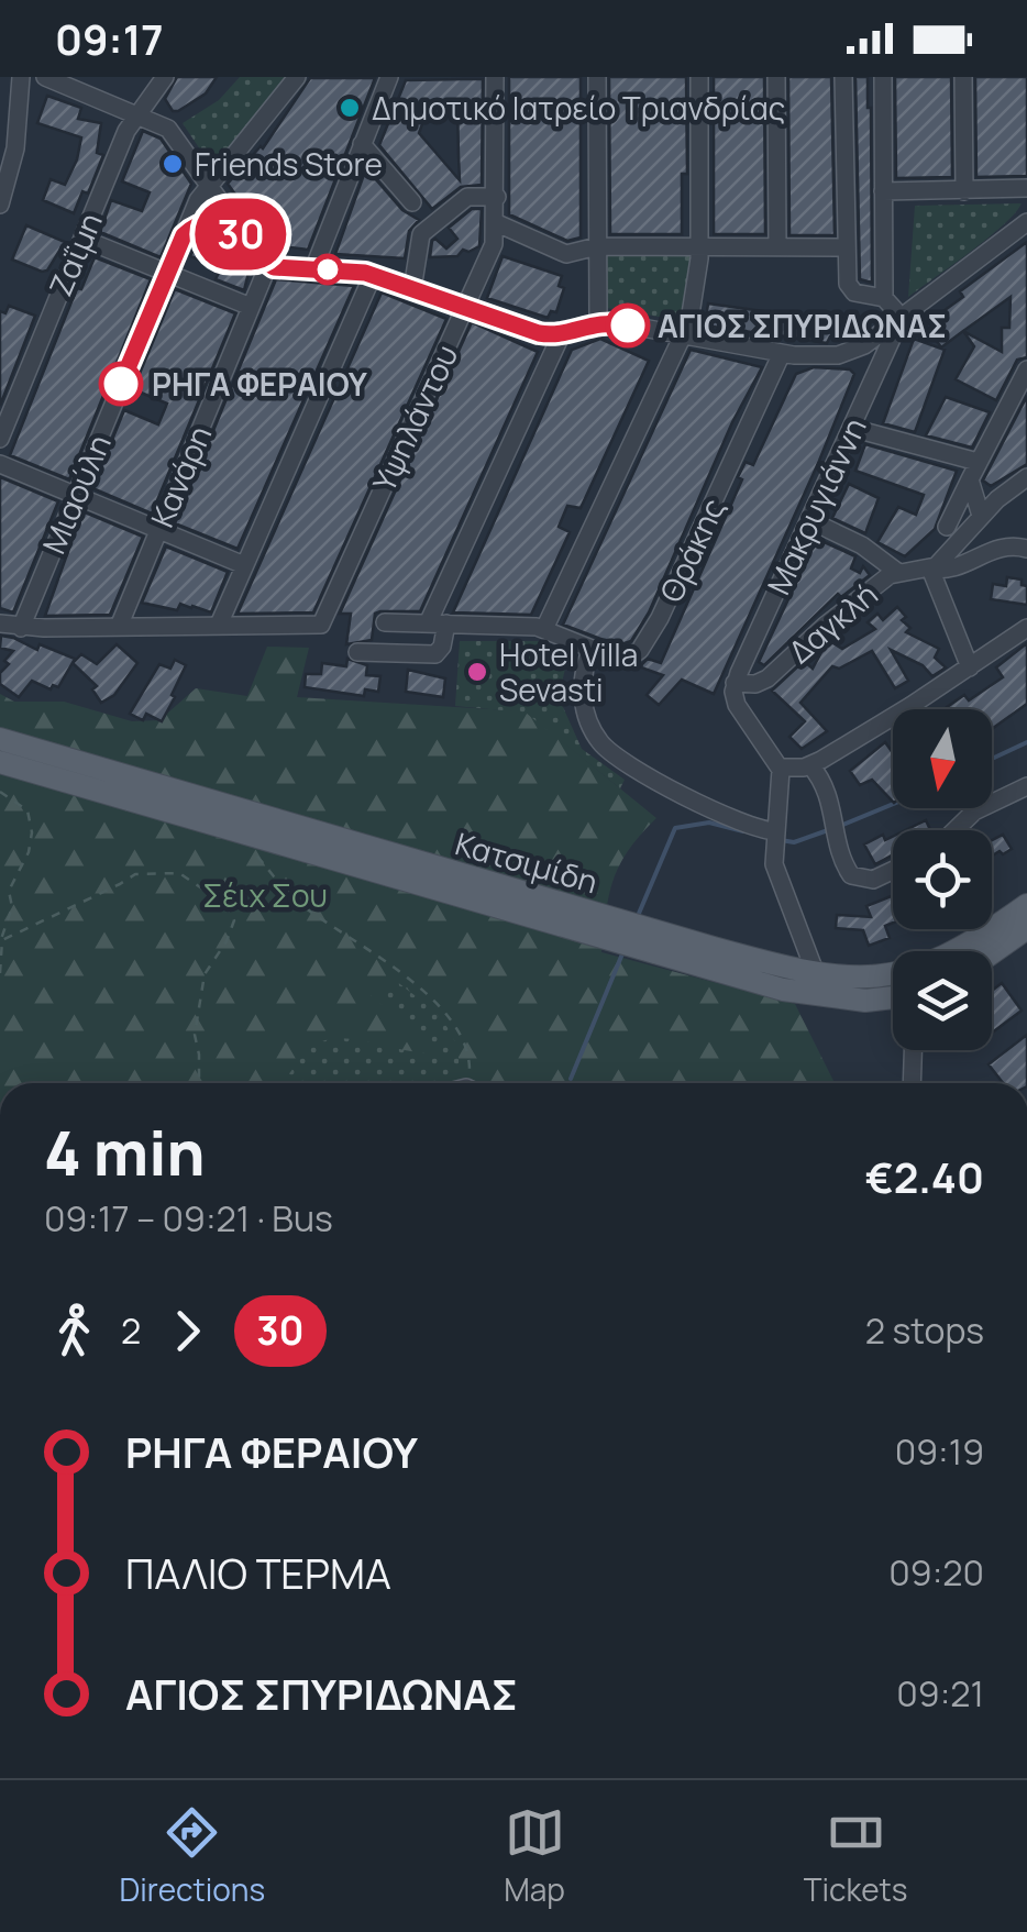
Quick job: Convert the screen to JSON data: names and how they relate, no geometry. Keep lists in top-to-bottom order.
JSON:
{
  "streets": {
    "main road": ["Κατσιμίδη"],
    "street": [
      "Ζαΐμη",
      "Υψηλάντου",
      "Κανάρη",
      "Μιαούλη",
      "Μακρυγιάννη",
      "Θράκης",
      "Δαγκλή"
    ]
  },
  "crossings": [
    ["Μακρυγιάννη", "Δαγκλή"]
  ],
  "parks": ["Σέιχ Σου"],
  "places": [
    "Δημοτικό Ιατρείο Τριανδρίας",
    "Friends Store",
    "ΑΓΙΟΣ ΣΠΥΡΙΔΩΝΑΣ",
    "ΡΗΓΑ ΦΕΡΑΙΟΥ",
    "Hotel Villa Sevasti"
  ],
  "lines": ["bus line 30"],
  "north": "bottom",
  "page": {
    "status": "09:17",
    "on_map": "30",
    "heading": ["4 min", "09:17 – 09:21 · Bus", "€2.40"],
    "legs": ["2", "30", "2 stops"],
    "list": [
      {
        "name": "ΡΗΓΑ ΦΕΡΑΙΟΥ",
        "value": "09:19"
      },
      {
        "name": "ΠΑΛΙΟ ΤΕΡΜΑ",
        "value": "09:20"
      },
      {
        "name": "ΑΓΙΟΣ ΣΠΥΡΙΔΩΝΑΣ",
        "value": "09:21"
      }
    ],
    "tabs": ["Directions", "Map", "Tickets"]
  }
}
